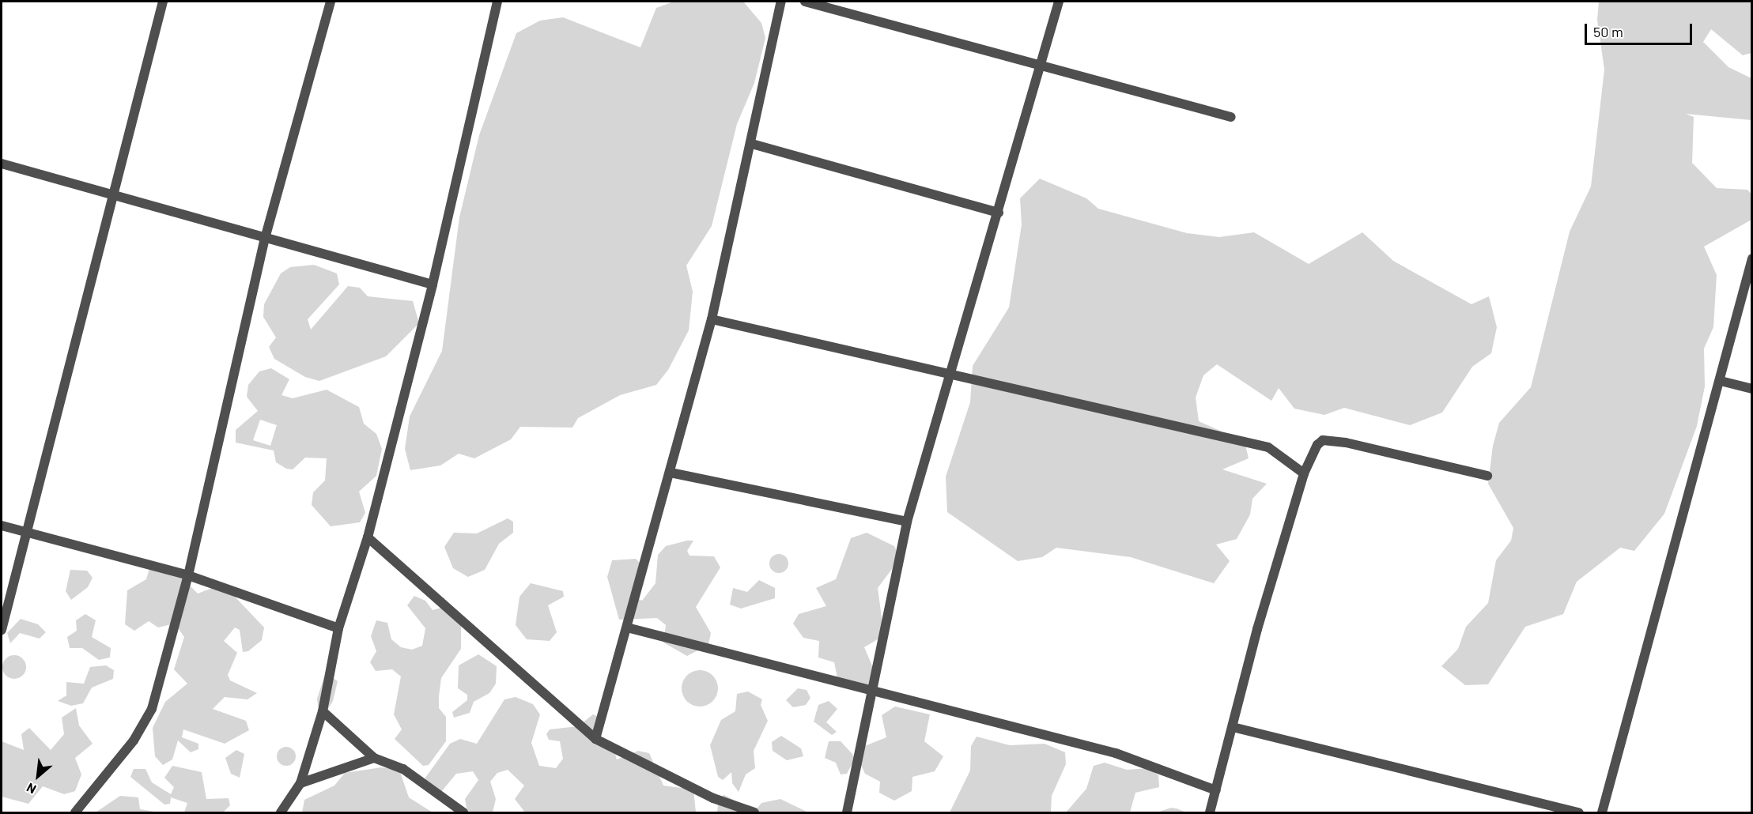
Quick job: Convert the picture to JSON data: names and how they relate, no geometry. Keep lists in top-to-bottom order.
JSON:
{
  "scale_bar": "50 m",
  "north": "bottom left"
}
